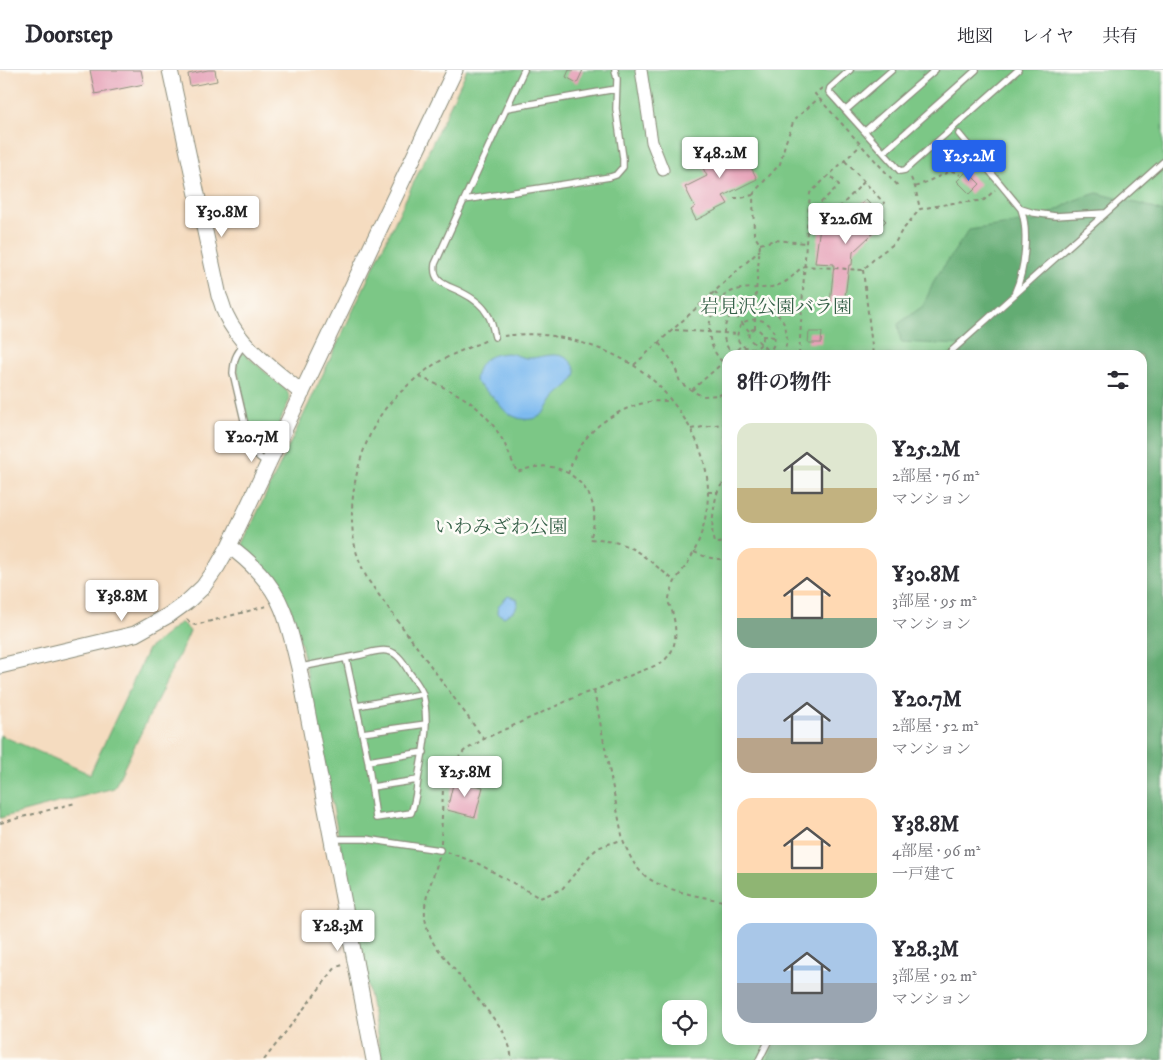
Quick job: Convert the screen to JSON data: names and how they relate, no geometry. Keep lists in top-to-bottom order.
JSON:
{
  "parks": ["岩見沢公園バラ園", "いわみざわ公園"],
  "page": {
    "header": "Doorstep",
    "nav": ["地図", "レイヤ", "共有"],
    "price": [
      "¥48.2M",
      "¥25.2M",
      "¥30.8M",
      "¥22.6M",
      "¥20.7M",
      "¥38.8M",
      "¥25.8M",
      "¥28.3M"
    ],
    "heading": "8件の物件",
    "list": [
      {
        "name": "¥25.2M",
        "note": "2部屋 · 76 m² · マンション"
      },
      {
        "name": "¥30.8M",
        "note": "3部屋 · 95 m² · マンション"
      },
      {
        "name": "¥20.7M",
        "note": "2部屋 · 52 m² · マンション"
      },
      {
        "name": "¥38.8M",
        "note": "4部屋 · 96 m² · 一戸建て"
      },
      {
        "name": "¥28.3M",
        "note": "3部屋 · 92 m² · マンション"
      }
    ]
  }
}
